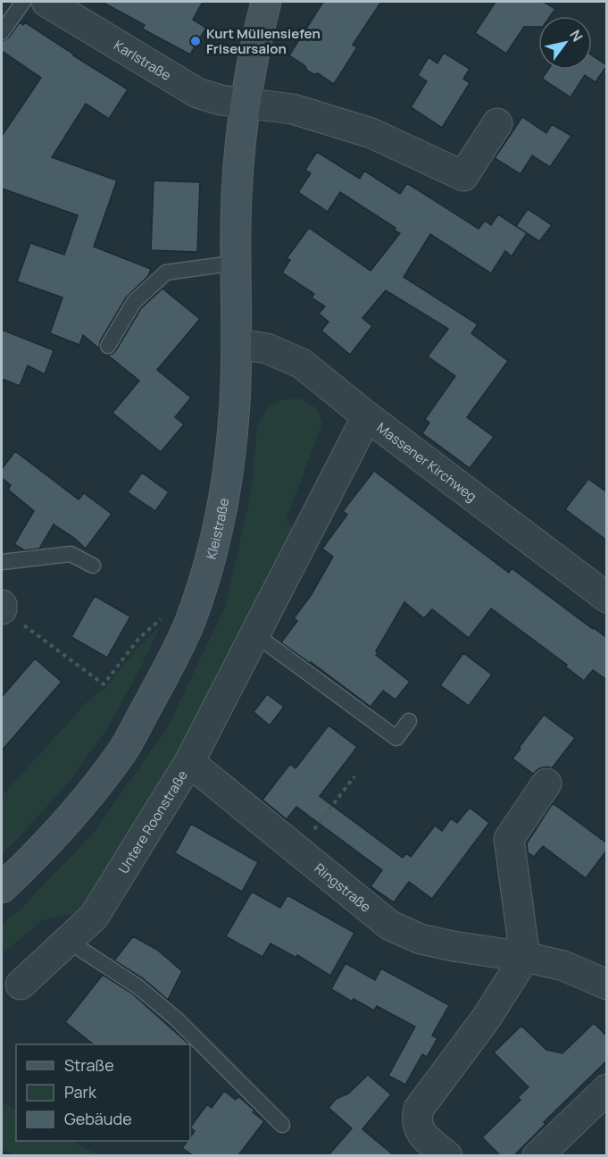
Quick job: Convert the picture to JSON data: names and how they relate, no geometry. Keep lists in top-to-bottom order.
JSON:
{
  "streets": {
    "main road": ["Kleistraße"],
    "street": [
      "Karlstraße",
      "Massener Kirchweg",
      "Untere Roonstraße",
      "Ringstraße"
    ]
  },
  "crossings": [
    ["Karlstraße", "Kleistraße"],
    ["Massener Kirchweg", "Kleistraße"],
    ["Massener Kirchweg", "Untere Roonstraße"],
    ["Untere Roonstraße", "Ringstraße"]
  ],
  "places": ["Kurt Müllensiefen Friseursalon"],
  "legend": ["Straße", "Park", "Gebäude"],
  "north": "top right"
}
